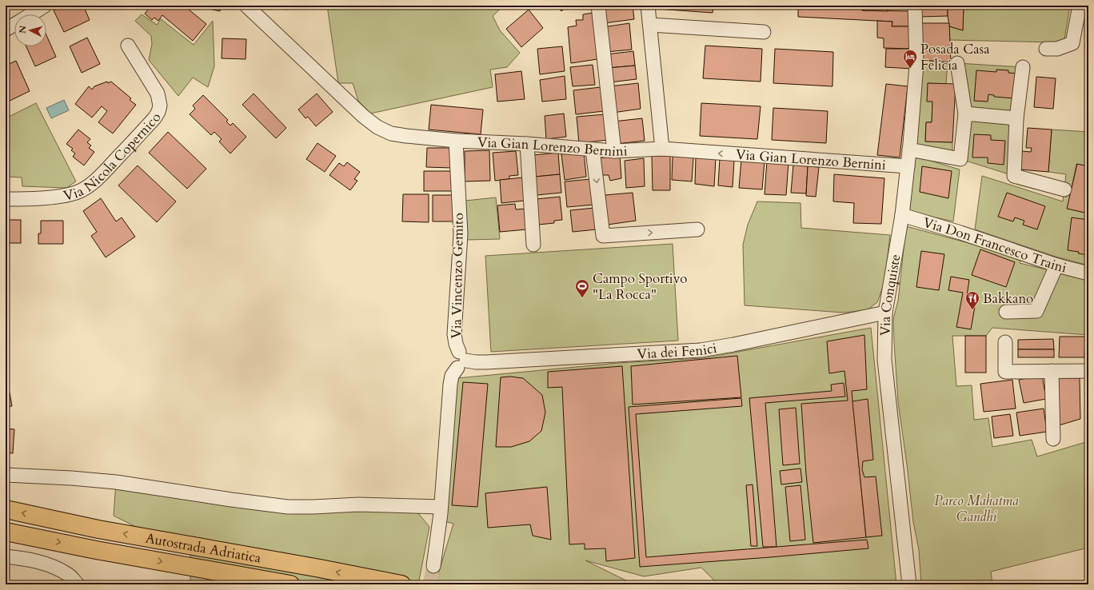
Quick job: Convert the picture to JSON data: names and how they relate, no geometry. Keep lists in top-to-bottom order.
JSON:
{
  "streets": {
    "highway": ["Autostrada Adriatica"],
    "street": [
      "Via Gian Lorenzo Bernini",
      "Via Nicola Copernico",
      "Via Don Francesco Traini",
      "Via Vincenzo Gemito",
      "Via Conquiste",
      "Via dei Fenici"
    ]
  },
  "crossings": [
    ["Via Gian Lorenzo Bernini", "Via Vincenzo Gemito"],
    ["Via Gian Lorenzo Bernini", "Via Conquiste"],
    ["Via Don Francesco Traini", "Via Conquiste"],
    ["Via Vincenzo Gemito", "Via dei Fenici"],
    ["Via Conquiste", "Via dei Fenici"]
  ],
  "parks": ["Parco Mahatma Gandhi"],
  "places": {
    "hotel": ["Posada Casa Felicia"],
    "sports": ["Campo Sportivo \"La Rocca\""],
    "restaurant": ["Bakkano"]
  },
  "north": "left"
}
